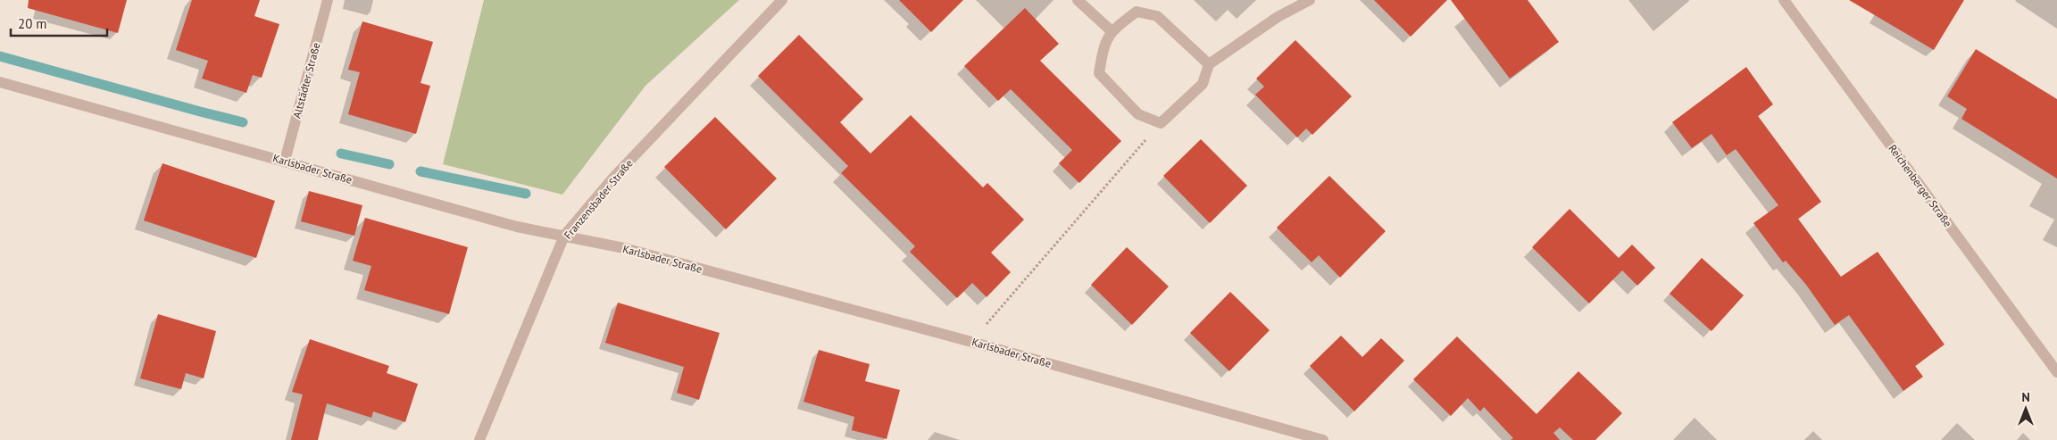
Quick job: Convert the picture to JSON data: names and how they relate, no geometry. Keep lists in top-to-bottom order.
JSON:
{
  "streets": {
    "street": [
      "Altstädter Straße",
      "Karlsbader Straße",
      "Reichenberger Straße",
      "Franzensbader Straße"
    ]
  },
  "crossings": [
    ["Altstädter Straße", "Karlsbader Straße"],
    ["Karlsbader Straße", "Franzensbader Straße"]
  ],
  "scale_bar": "20 m",
  "north": "top"
}
